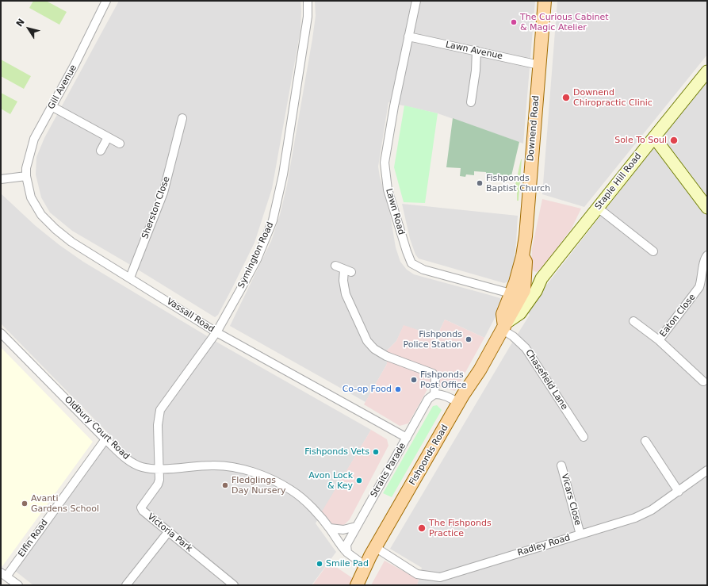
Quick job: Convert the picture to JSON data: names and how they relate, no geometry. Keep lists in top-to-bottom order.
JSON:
{
  "streets": {
    "main road": ["Downend Road", "Staple Hill Road", "Fishponds Road"],
    "street": [
      "Lawn Avenue",
      "Gill Avenue",
      "Sherston Close",
      "Lawn Road",
      "Symington Road",
      "Vassall Road",
      "Eaton Close",
      "Chasefield Lane",
      "Oldbury Court Road",
      "Straits Parade",
      "Vicars Close",
      "Victoria Park",
      "Elfin Road",
      "Radley Road"
    ]
  },
  "crossings": [
    ["Lawn Avenue", "Downend Road"],
    ["Lawn Avenue", "Lawn Road"],
    ["Gill Avenue", "Vassall Road"],
    ["Downend Road", "Staple Hill Road"],
    ["Downend Road", "Lawn Road"],
    ["Downend Road", "Fishponds Road"],
    ["Staple Hill Road", "Chasefield Lane"],
    ["Staple Hill Road", "Fishponds Road"],
    ["Sherston Close", "Vassall Road"],
    ["Symington Road", "Vassall Road"],
    ["Symington Road", "Oldbury Court Road"],
    ["Symington Road", "Victoria Park"],
    ["Vassall Road", "Straits Parade"],
    ["Chasefield Lane", "Fishponds Road"],
    ["Oldbury Court Road", "Straits Parade"],
    ["Oldbury Court Road", "Victoria Park"],
    ["Oldbury Court Road", "Elfin Road"],
    ["Fishponds Road", "Radley Road"],
    ["Vicars Close", "Radley Road"]
  ],
  "places": [
    "The Curious Cabinet & Magic Atelier",
    "Downend Chiropractic Clinic",
    "Sole To Soul",
    "Fishponds Baptist Church",
    "Fishponds Police Station",
    "Fishponds Post Office",
    "Co-op Food",
    "Fishponds Vets",
    "Avon Lock & Key",
    "Fledglings Day Nursery",
    "Avanti Gardens School",
    "The Fishponds Practice",
    "Smile Pad"
  ],
  "north": "top left"
}
